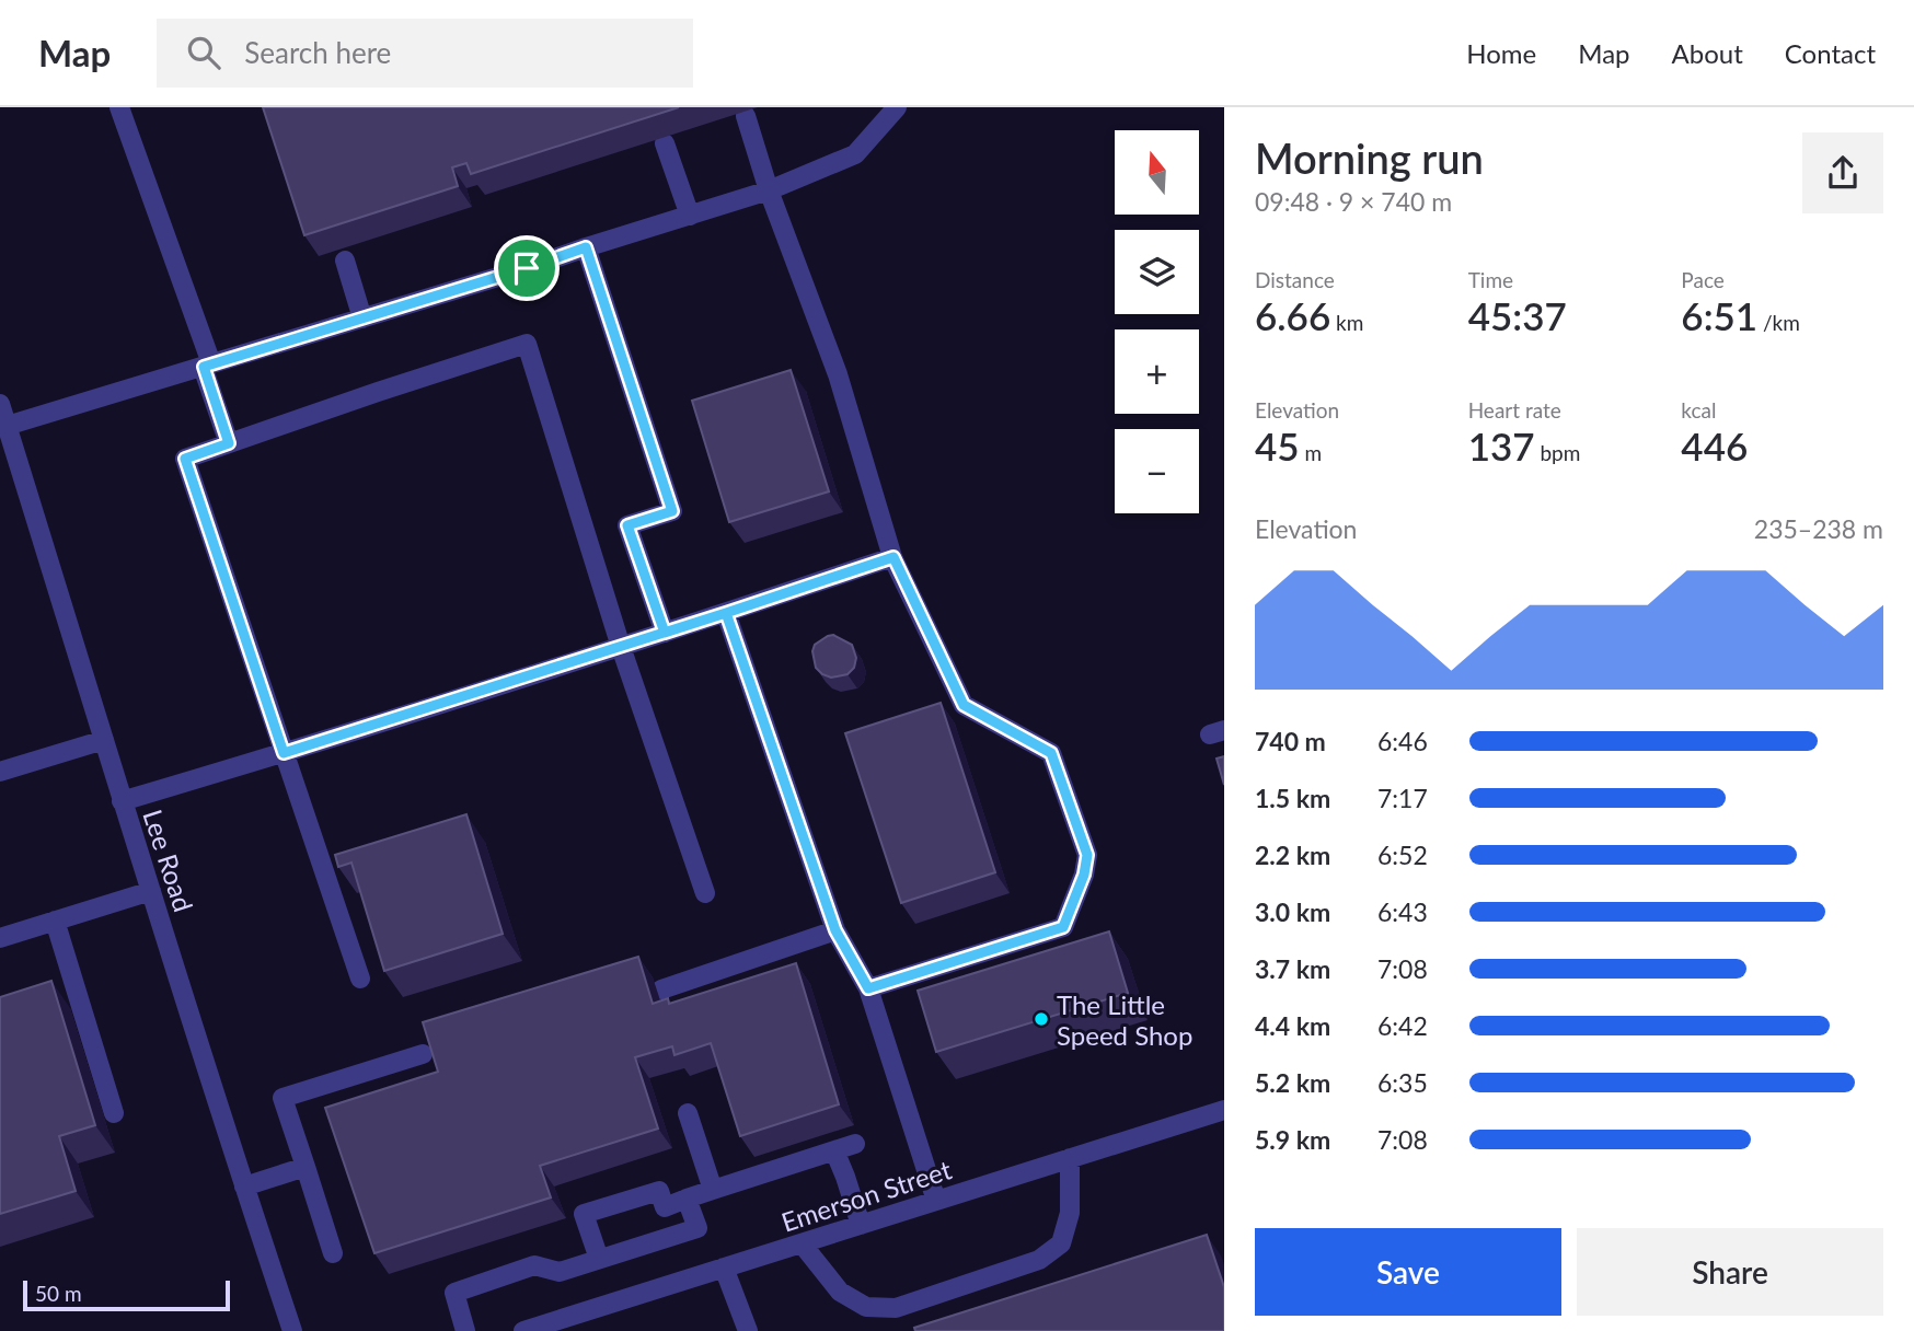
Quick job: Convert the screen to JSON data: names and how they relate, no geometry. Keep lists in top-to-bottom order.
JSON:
{
  "streets": {
    "street": ["Lee Road", "Emerson Street"]
  },
  "places": ["The Little Speed Shop"],
  "scale_bar": "50 m",
  "north": "top",
  "page": {
    "header": "Map",
    "search": "Search here",
    "nav": [
      "Home",
      "Map",
      "About",
      "Contact"
    ],
    "heading": ["Morning run", "09:48 · 9 × 740 m"],
    "map_buttons": ["+", "−"],
    "stats": [
      ["Distance", "6.66 km"],
      ["Time", "45:37"],
      ["Pace", "6:51 /km"],
      ["Elevation", "45 m"],
      ["Heart rate", "137 bpm"],
      ["kcal", "446"]
    ],
    "chart": ["Elevation", "235–238 m"],
    "list": [
      {
        "name": "740 m",
        "note": "6:46"
      },
      {
        "name": "1.5 km",
        "note": "7:17"
      },
      {
        "name": "2.2 km",
        "note": "6:52"
      },
      {
        "name": "3.0 km",
        "note": "6:43"
      },
      {
        "name": "3.7 km",
        "note": "7:08"
      },
      {
        "name": "4.4 km",
        "note": "6:42"
      },
      {
        "name": "5.2 km",
        "note": "6:35"
      },
      {
        "name": "5.9 km",
        "note": "7:08"
      }
    ],
    "buttons": ["Save", "Share"],
    "scale": "50 m"
  }
}
